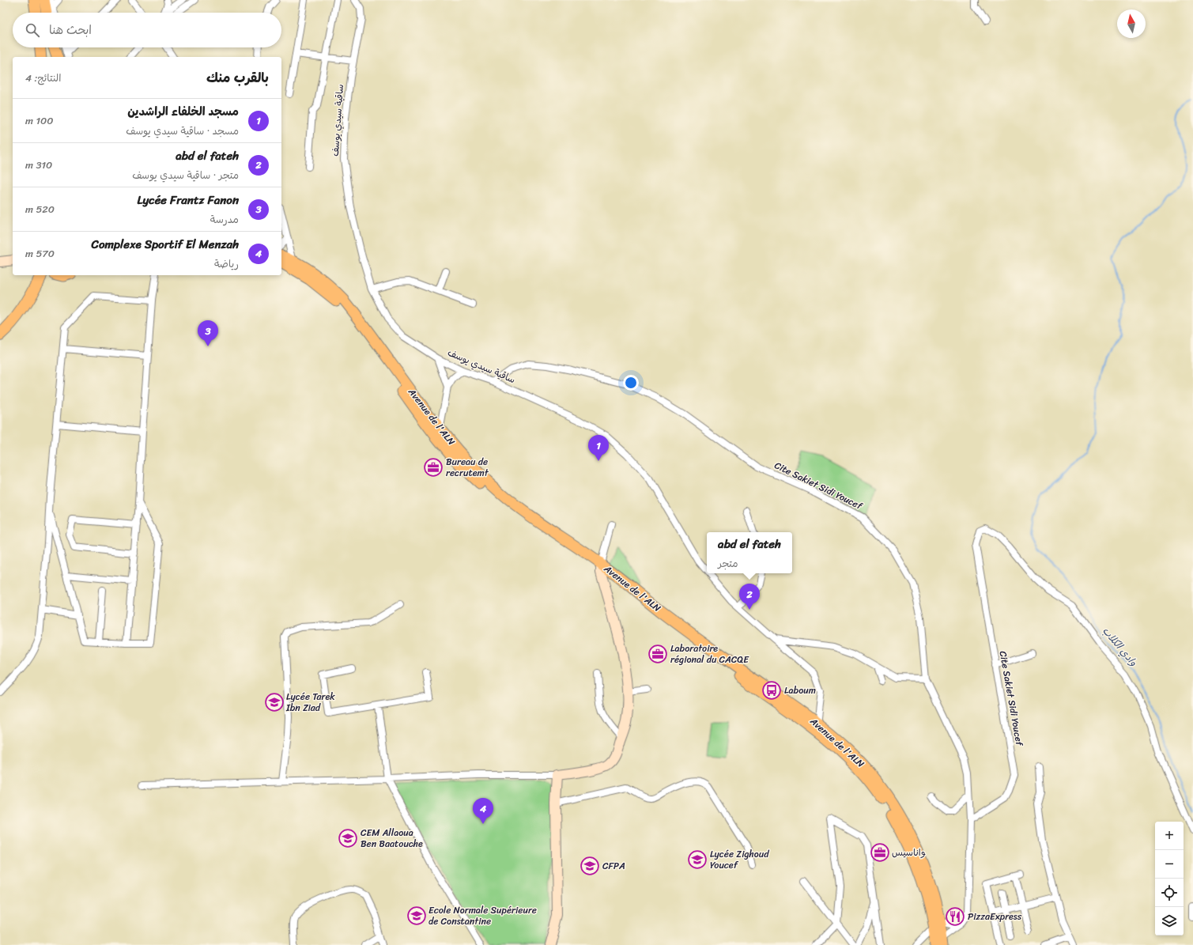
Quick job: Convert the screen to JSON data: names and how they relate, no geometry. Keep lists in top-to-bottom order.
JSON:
{
  "streets": {
    "street": ["ساقية سيدي يوسف", "Cite Sakiet Sidi Youcef"]
  },
  "crossings": [
    ["ساقية سيدي يوسف", "Cite Sakiet Sidi Youcef"]
  ],
  "water": ["وادي الكلاب"],
  "places": {
    "office": ["Bureau de recrutemt", "Laboratoire régional du CACQE", "واناسيس"],
    "bus stop": ["Laboum"],
    "school or university": [
      "Lycée Tarek Ibn Ziad",
      "CEM Allaoua Ben Baatouche",
      "Lycée Zighoud Youcef",
      "CFPA",
      "Ecole Normale Supérieure de Constantine"
    ],
    "restaurant": ["PizzaExpress"]
  },
  "north": "top",
  "page": {
    "search": "ابحث هنا",
    "heading": ["بالقرب منك", "النتائج: 4"],
    "list": [
      {
        "mark": "1",
        "name": "مسجد الخلفاء الراشدين",
        "note": "مسجد · ساقية سيدي يوسف",
        "value": "100 m"
      },
      {
        "mark": "2",
        "name": "abd el fateh",
        "note": "متجر · ساقية سيدي يوسف",
        "value": "310 m"
      },
      {
        "mark": "3",
        "name": "Lycée Frantz Fanon",
        "note": "مدرسة",
        "value": "520 m"
      },
      {
        "mark": "4",
        "name": "Complexe Sportif El Menzah",
        "note": "رياضة",
        "value": "570 m"
      }
    ],
    "pins": [
      "3",
      "1",
      "2",
      "4"
    ],
    "popup": ["abd el fateh", "متجر"],
    "map_buttons": ["+", "−"]
  }
}
